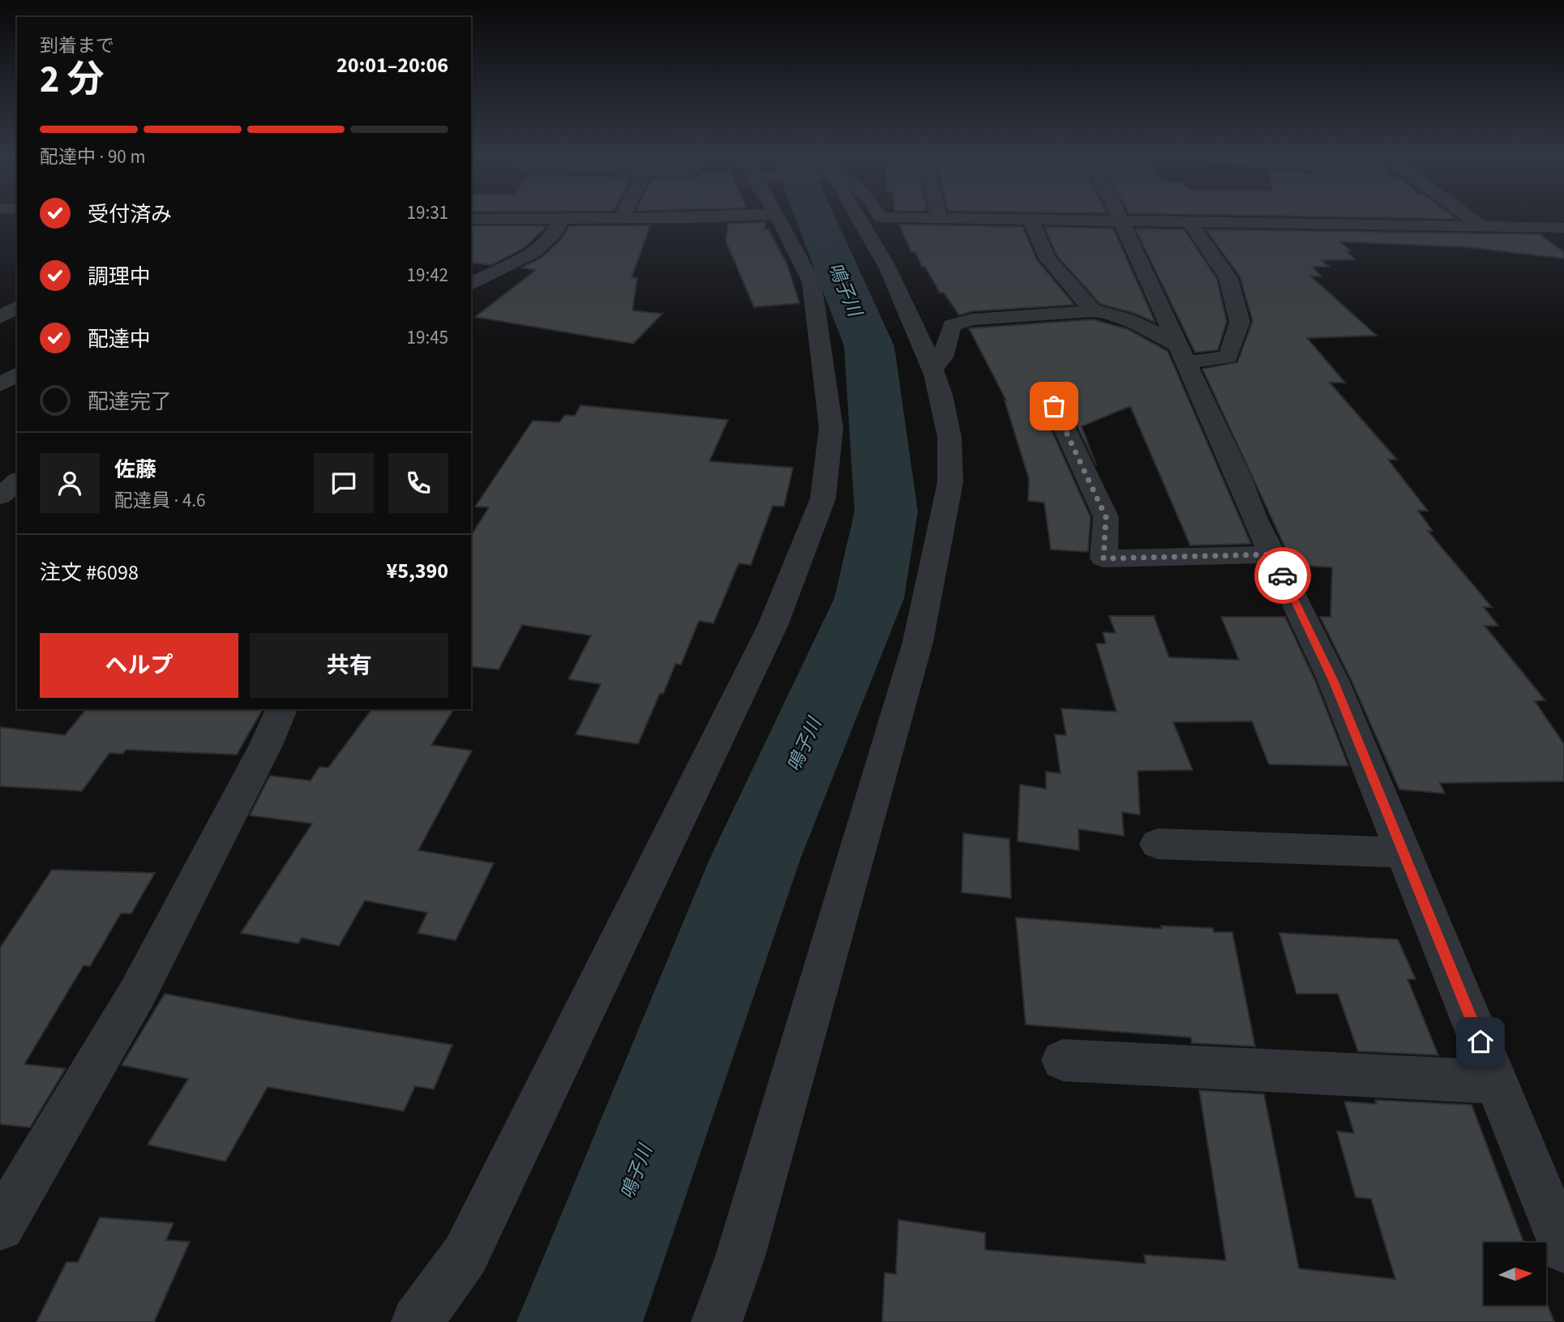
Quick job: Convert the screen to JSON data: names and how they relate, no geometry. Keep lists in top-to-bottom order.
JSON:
{
  "water": ["鳴子川"],
  "north": "right",
  "page": {
    "heading": ["2 分", "到着まで", "20:01–20:06"],
    "panel": [
      "佐藤",
      "配達員 · 4.6",
      "注文 #6098",
      "¥5,390"
    ],
    "bar": "配達中 · 90 m",
    "list": [
      ["受付済み", "19:31"],
      ["調理中", "19:42"],
      ["配達中", "19:45"],
      "配達完了"
    ],
    "buttons": ["ヘルプ", "共有"]
  }
}
